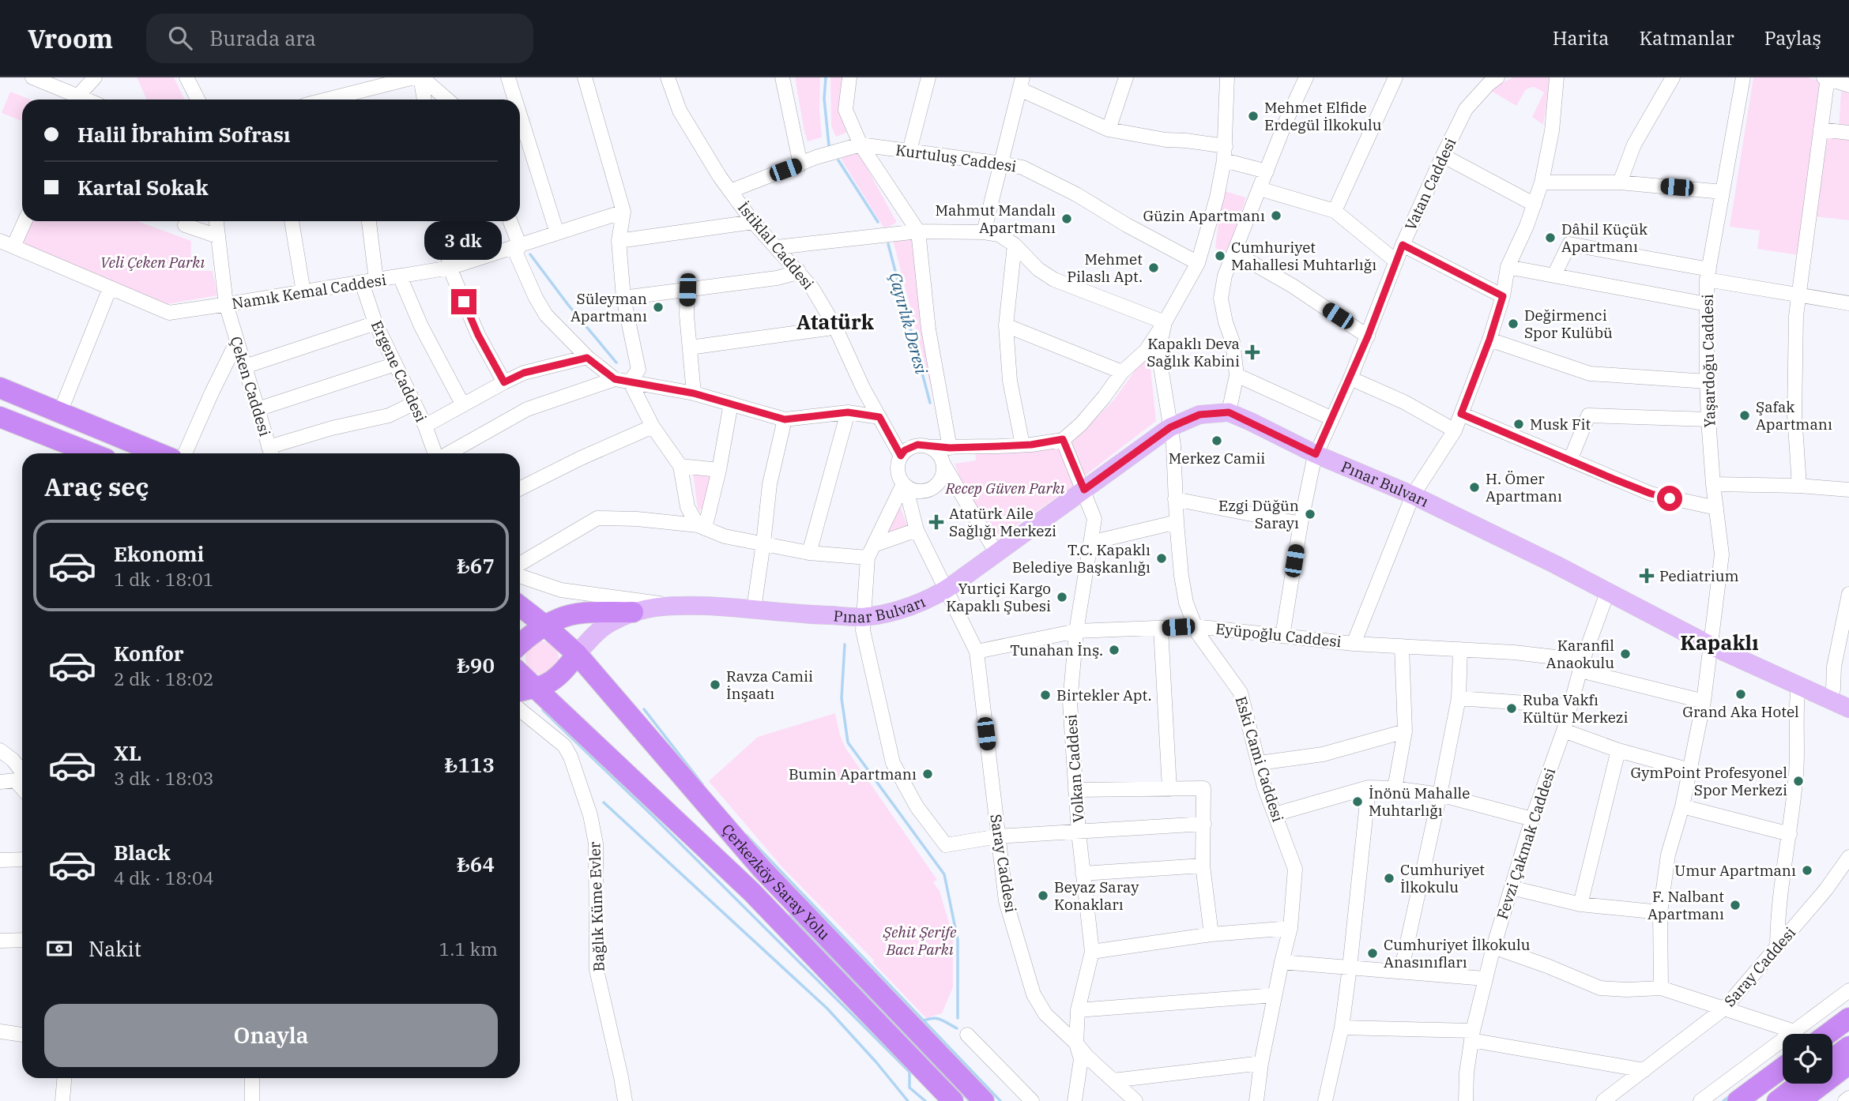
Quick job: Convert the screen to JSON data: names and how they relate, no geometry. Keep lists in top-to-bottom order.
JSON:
{
  "streets": {
    "highway": ["Çerkezköy Saray Yolu"],
    "main road": ["Pınar Bulvarı"],
    "street": [
      "Kurtuluş Caddesi",
      "Vatan Caddesi",
      "İstiklal Caddesi",
      "Namık Kemal Caddesi",
      "Yaşardoğu Caddesi",
      "Ergene Caddesi",
      "Çeken Caddesi",
      "Eyüpoğlu Caddesi",
      "Eski Cami Caddesi",
      "Volkan Caddesi",
      "Fevzi Çakmak Caddesi",
      "Saray Caddesi",
      "Bağlık Küme Evler"
    ]
  },
  "crossings": [
    ["Kurtuluş Caddesi", "İstiklal Caddesi"],
    ["Vatan Caddesi", "Pınar Bulvarı"],
    ["Vatan Caddesi", "Eyüpoğlu Caddesi"],
    ["Namık Kemal Caddesi", "Ergene Caddesi"],
    ["Namık Kemal Caddesi", "Çeken Caddesi"],
    ["Yaşardoğu Caddesi", "Pınar Bulvarı"],
    ["Yaşardoğu Caddesi", "Eyüpoğlu Caddesi"],
    ["Pınar Bulvarı", "Eski Cami Caddesi"],
    ["Pınar Bulvarı", "Volkan Caddesi"],
    ["Pınar Bulvarı", "Fevzi Çakmak Caddesi"],
    ["Pınar Bulvarı", "Saray Caddesi"],
    ["Pınar Bulvarı", "Çerkezköy Saray Yolu"],
    ["Eyüpoğlu Caddesi", "Eski Cami Caddesi"],
    ["Eyüpoğlu Caddesi", "Volkan Caddesi"],
    ["Eyüpoğlu Caddesi", "Fevzi Çakmak Caddesi"],
    ["Eyüpoğlu Caddesi", "Saray Caddesi"],
    ["Volkan Caddesi", "Saray Caddesi"]
  ],
  "districts": ["Atatürk", "Kapaklı"],
  "water": ["Çayırlık Deresi"],
  "parks": ["Veli Çeken Parkı", "Recep Güven Parkı", "Şehit Şerife Bacı Parkı"],
  "places": {
    "other": [
      "Mehmet Elfide Erdegül İlkokulu",
      "Güzin Apartmanı",
      "Mahmut Mandalı Apartmanı",
      "Dâhil Küçük Apartmanı",
      "Cumhuriyet Mahallesi Muhtarlığı",
      "Mehmet Pilaslı Apt.",
      "Süleyman Apartmanı",
      "Değirmenci Spor Kulübü",
      "Şafak Apartmanı",
      "Musk Fit",
      "Merkez Camii",
      "H. Ömer Apartmanı",
      "Ezgi Düğün Sarayı",
      "T.C. Kapaklı Belediye Başkanlığı",
      "Yurtiçi Kargo Kapaklı Şubesi",
      "Tunahan İnş.",
      "Karanfil Anaokulu",
      "Ravza Camii İnşaatı",
      "Grand Aka Hotel",
      "Birtekler Apt.",
      "Ruba Vakfı Kültür Merkezi",
      "Bumin Apartmanı",
      "GymPoint Profesyonel Spor Merkezi",
      "İnönü Mahalle Muhtarlığı",
      "Umur Apartmanı",
      "Cumhuriyet İlkokulu",
      "Beyaz Saray Konakları",
      "F. Nalbant Apartmanı",
      "Cumhuriyet İlkokulu Anasınıfları"
    ],
    "health": ["Kapaklı Deva Sağlık Kabini", "Atatürk Aile Sağlığı Merkezi", "Pediatrium"]
  },
  "page": {
    "header": "Vroom",
    "search": "Burada ara",
    "nav": ["Harita", "Katmanlar", "Paylaş"],
    "banner": ["Halil İbrahim Sofrası", "Kartal Sokak"],
    "bubble": "3 dk",
    "heading": "Araç seç",
    "list": [
      {
        "name": "Ekonomi",
        "note": "1 dk · 18:01",
        "value": "₺67"
      },
      {
        "name": "Konfor",
        "note": "2 dk · 18:02",
        "value": "₺90"
      },
      {
        "name": "XL",
        "note": "3 dk · 18:03",
        "value": "₺113"
      },
      {
        "name": "Black",
        "note": "4 dk · 18:04",
        "value": "₺64"
      }
    ],
    "pay": ["Nakit", "1.1 km"],
    "buttons": "Onayla"
  }
}
